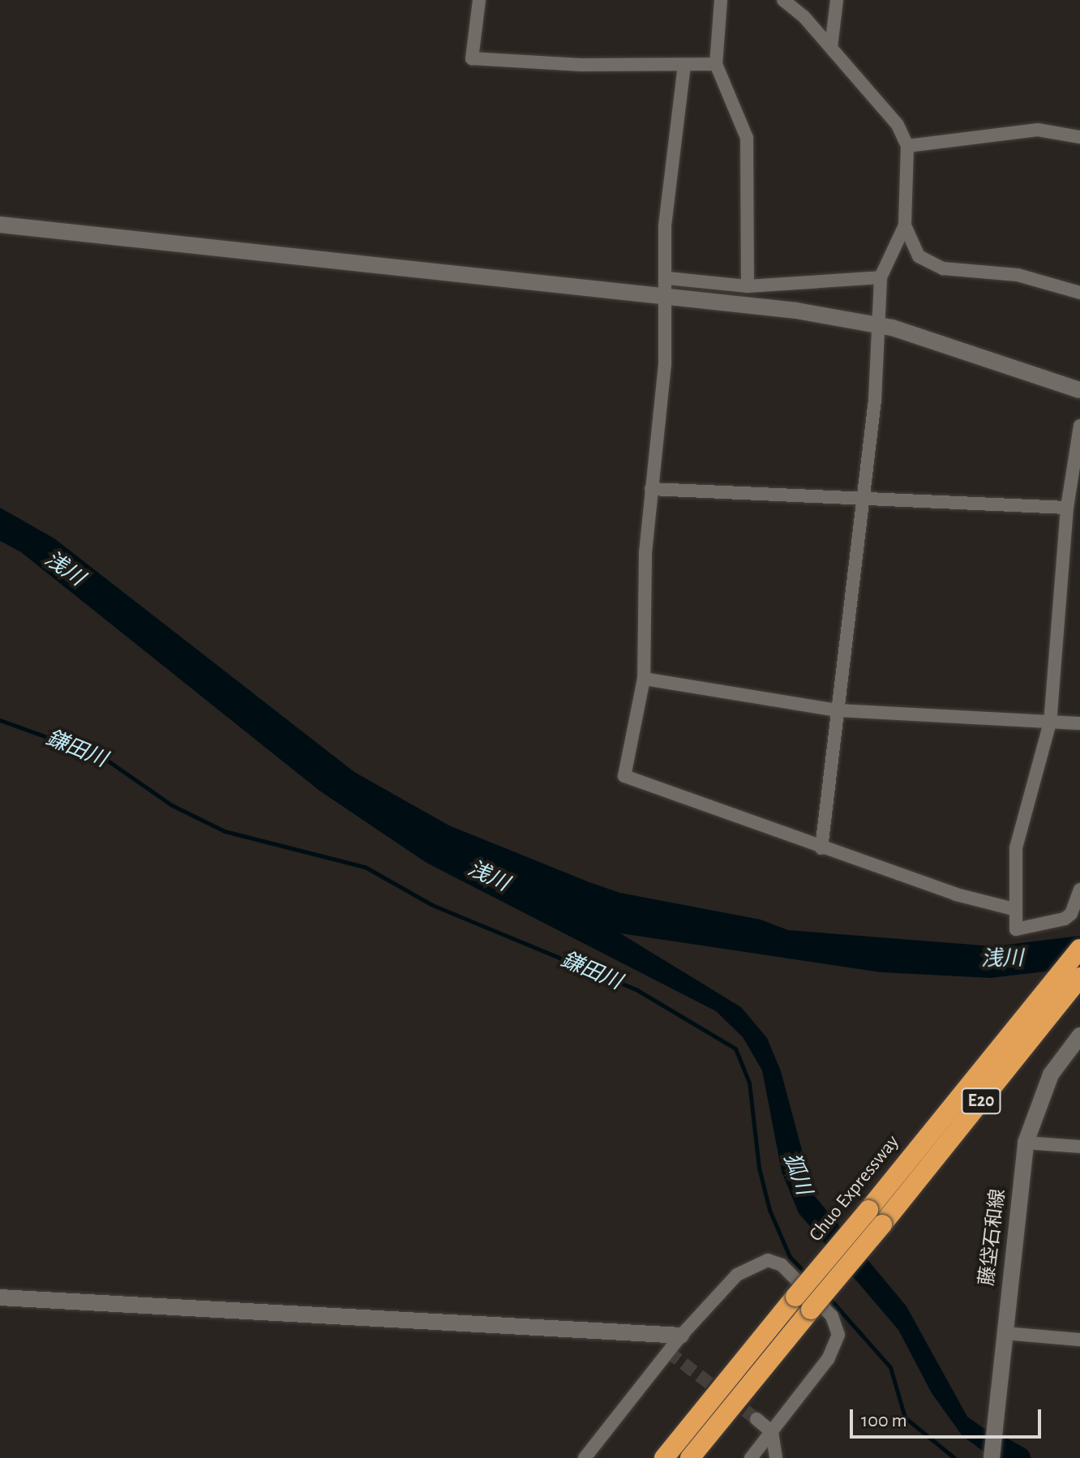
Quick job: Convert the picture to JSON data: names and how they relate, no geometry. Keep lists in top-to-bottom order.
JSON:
{
  "streets": {
    "highway": ["E20", "Chuo Expressway"],
    "street": ["藤垈石和線"]
  },
  "water": ["浅川", "鎌田川", "狐川"],
  "scale_bar": "100 m"
}
